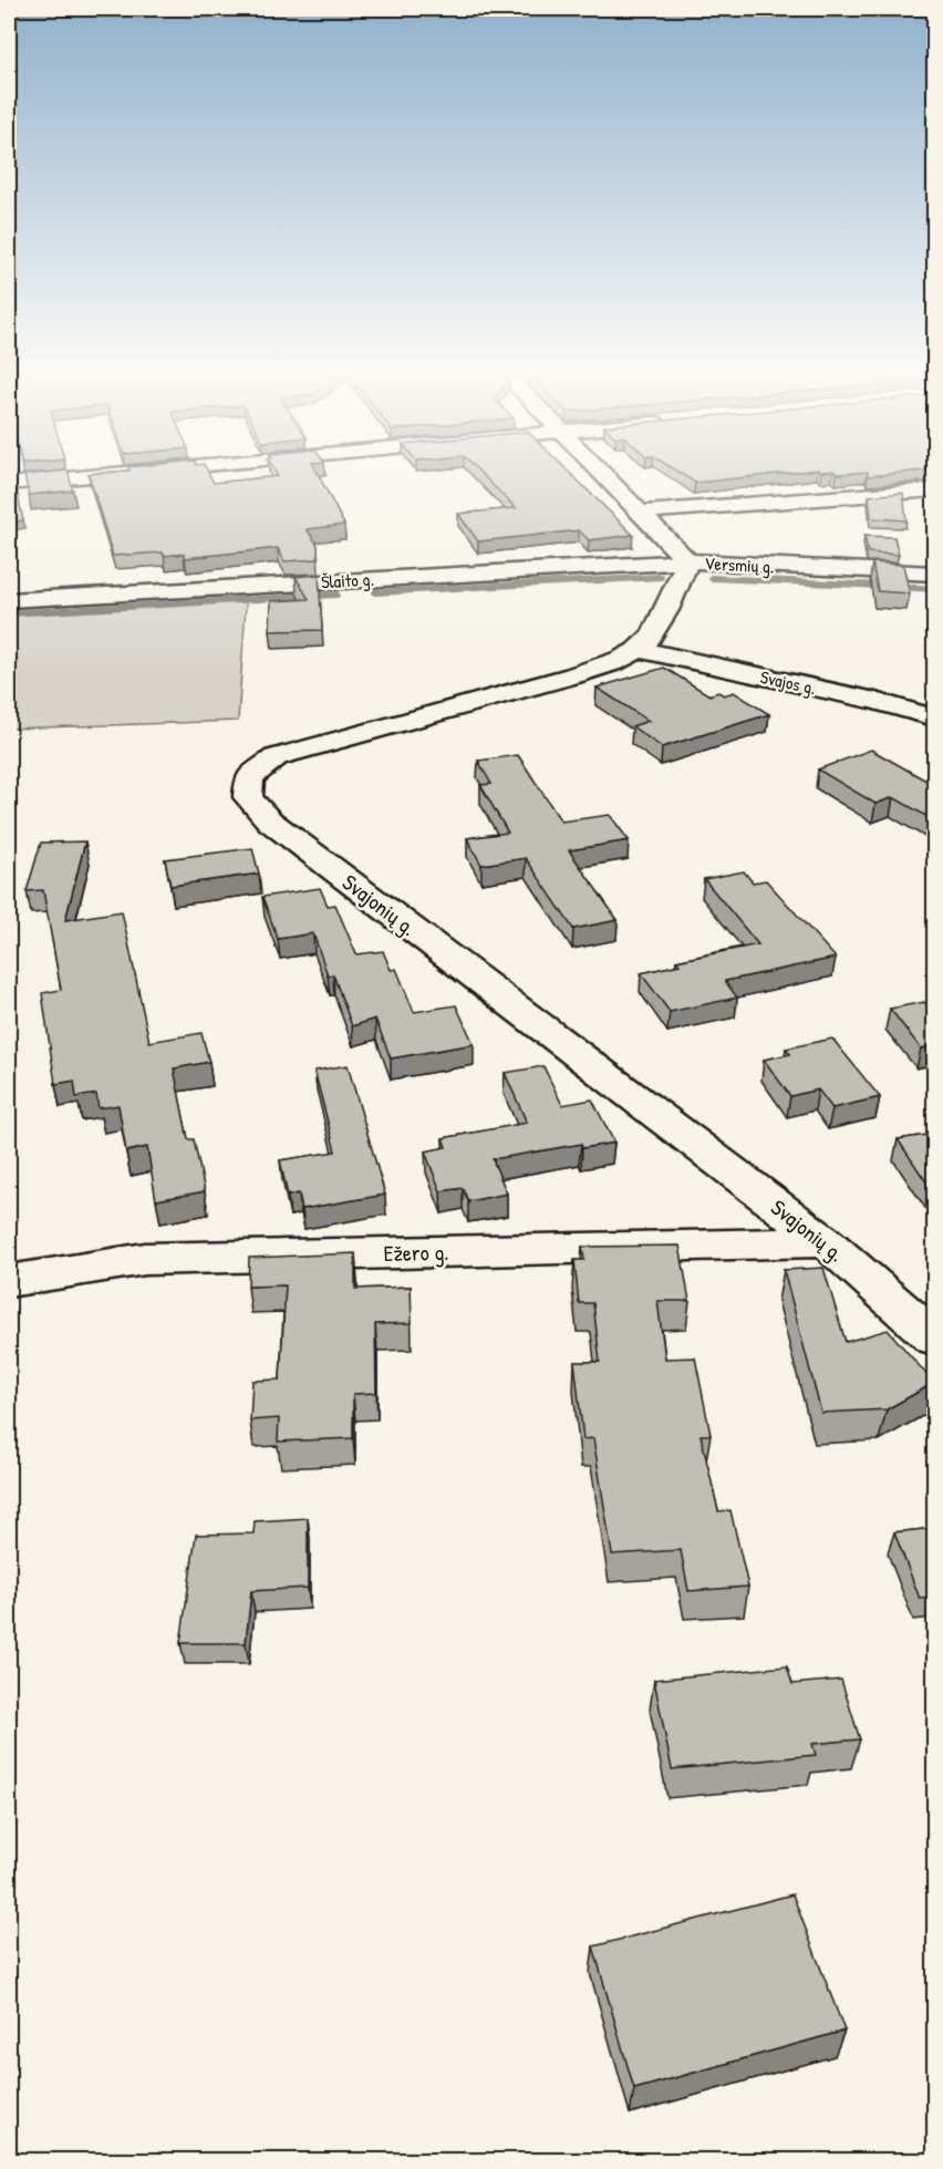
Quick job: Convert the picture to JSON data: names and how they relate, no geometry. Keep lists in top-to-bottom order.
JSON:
{
  "streets": {
    "street": [
      "Versmių g.",
      "Šlaito g.",
      "Svajos g.",
      "Svajonių g.",
      "Ežero g."
    ]
  },
  "crossings": [
    ["Versmių g.", "Šlaito g."],
    ["Svajos g.", "Svajonių g."],
    ["Svajonių g.", "Ežero g."]
  ]
}
